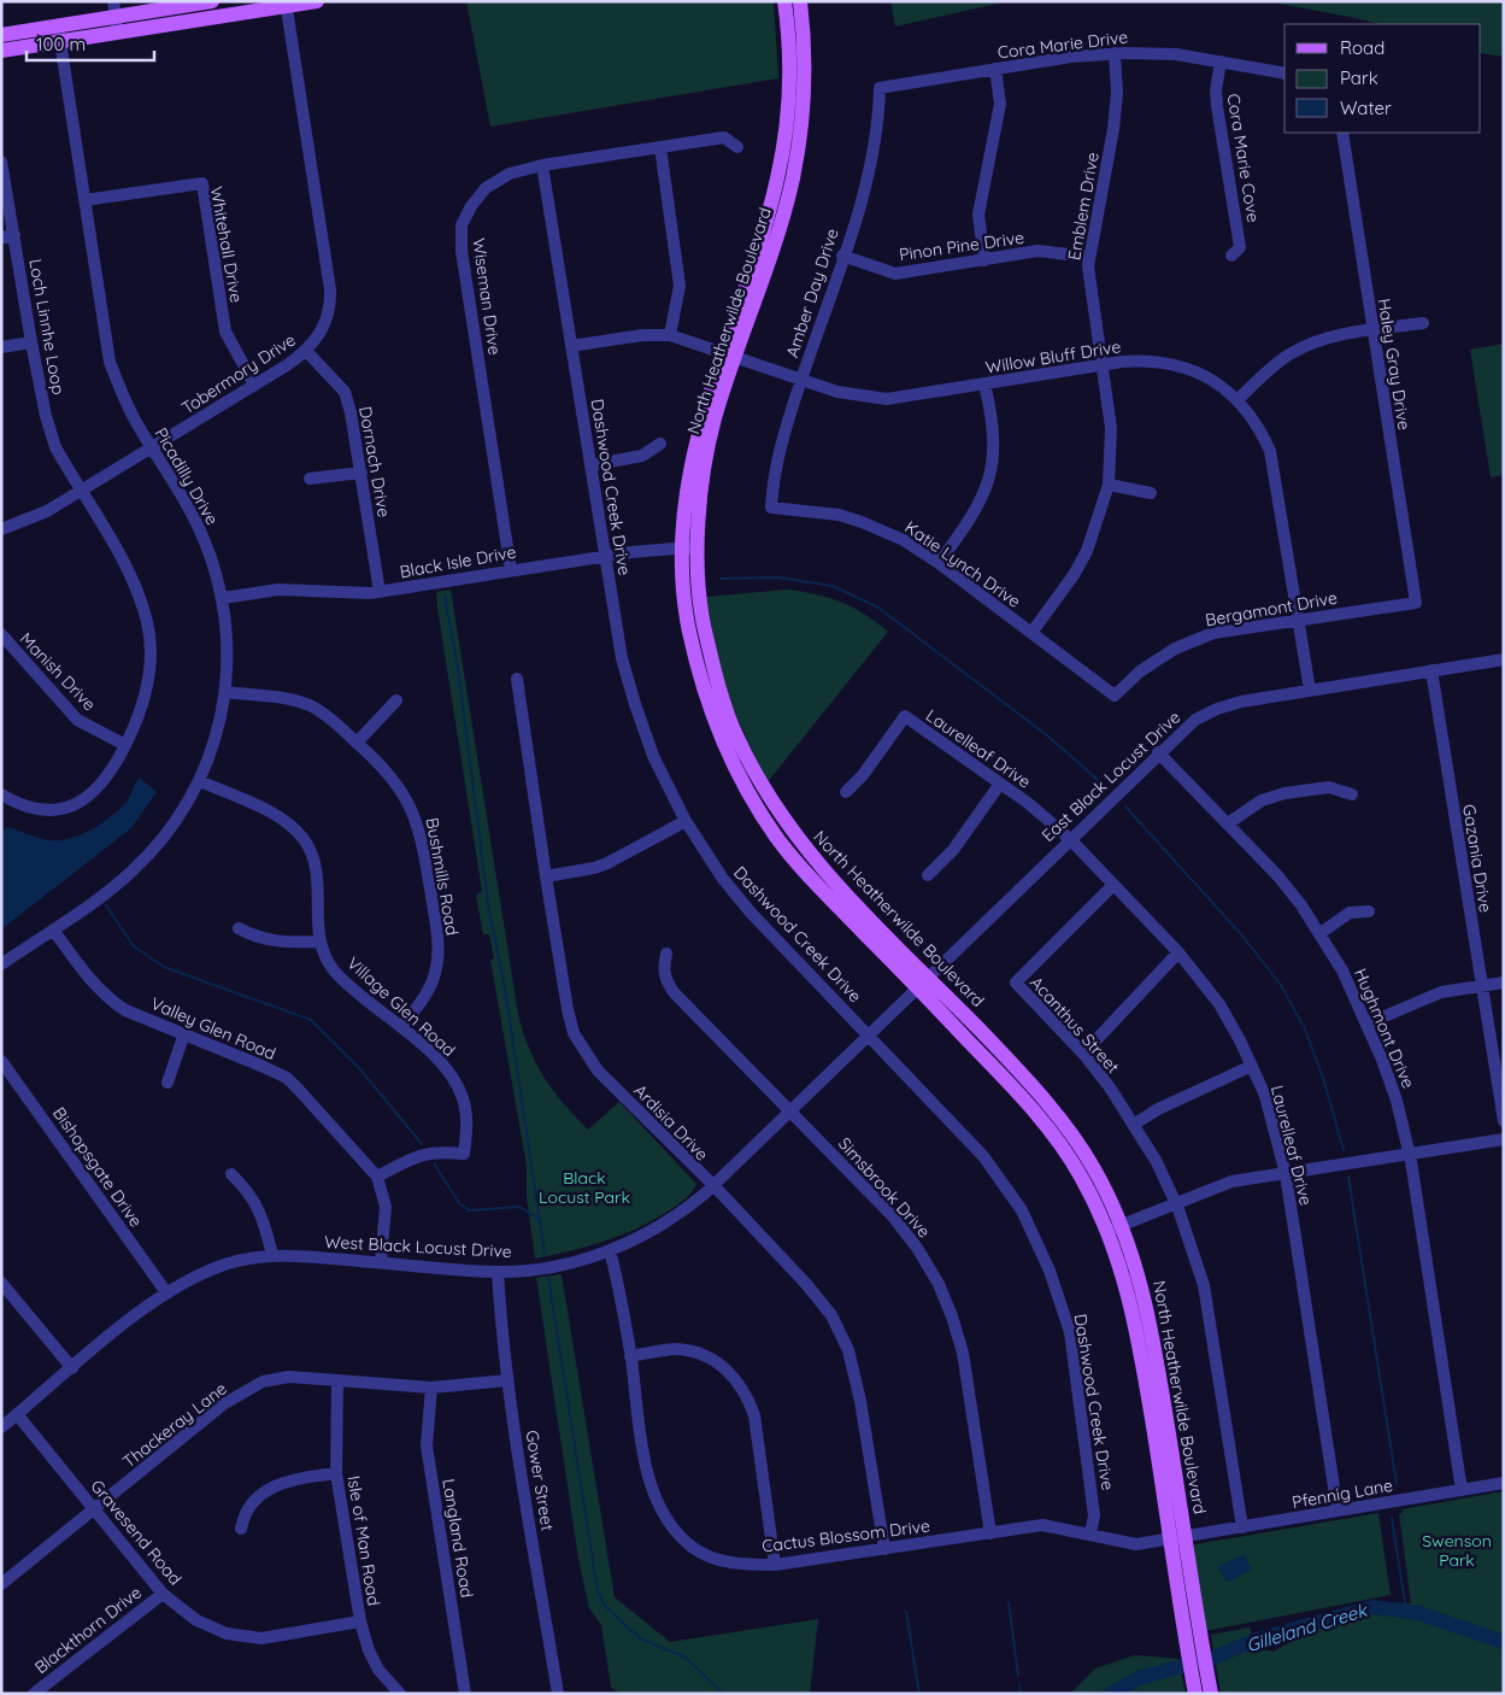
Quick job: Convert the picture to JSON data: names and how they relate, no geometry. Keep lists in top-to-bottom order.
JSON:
{
  "streets": {
    "main road": ["North Heatherwilde Boulevard"],
    "street": [
      "Cora Marie Drive",
      "Cora Marie Cove",
      "Emblem Drive",
      "Whitehall Drive",
      "Pinon Pine Drive",
      "Amber Day Drive",
      "Wiseman Drive",
      "Loch Linnhe Loop",
      "Willow Bluff Drive",
      "Haley Gray Drive",
      "Tobermory Drive",
      "Dornach Drive",
      "Picadilly Drive",
      "Dashwood Creek Drive",
      "Black Isle Drive",
      "Katie Lynch Drive",
      "Bergamont Drive",
      "Manish Drive",
      "Laurelleaf Drive",
      "East Black Locust Drive",
      "Gazania Drive",
      "Bushmills Road",
      "Village Glen Road",
      "Acanthus Street",
      "Valley Glen Road",
      "Hughmont Drive",
      "Ardisia Drive",
      "Bishopsgate Drive",
      "Simsbrook Drive",
      "West Black Locust Drive",
      "Thackeray Lane",
      "Gower Street",
      "Pfennig Lane",
      "Gravesend Road",
      "Cactus Blossom Drive",
      "Langland Road",
      "Isle of Man Road",
      "Blackthorn Drive"
    ]
  },
  "crossings": [
    ["Cora Marie Drive", "Cora Marie Cove"],
    ["Cora Marie Drive", "Emblem Drive"],
    ["Cora Marie Drive", "Amber Day Drive"],
    ["Emblem Drive", "Pinon Pine Drive"],
    ["Emblem Drive", "Willow Bluff Drive"],
    ["Emblem Drive", "Katie Lynch Drive"],
    ["Whitehall Drive", "Tobermory Drive"],
    ["Whitehall Drive", "Picadilly Drive"],
    ["Pinon Pine Drive", "Amber Day Drive"],
    ["Amber Day Drive", "Willow Bluff Drive"],
    ["Amber Day Drive", "Katie Lynch Drive"],
    ["Wiseman Drive", "Dashwood Creek Drive"],
    ["Wiseman Drive", "Black Isle Drive"],
    ["North Heatherwilde Boulevard", "Willow Bluff Drive"],
    ["North Heatherwilde Boulevard", "Black Isle Drive"],
    ["North Heatherwilde Boulevard", "East Black Locust Drive"],
    ["North Heatherwilde Boulevard", "West Black Locust Drive"],
    ["North Heatherwilde Boulevard", "Pfennig Lane"],
    ["North Heatherwilde Boulevard", "Cactus Blossom Drive"],
    ["Loch Linnhe Loop", "Tobermory Drive"],
    ["Loch Linnhe Loop", "Manish Drive"],
    ["Willow Bluff Drive", "Dashwood Creek Drive"],
    ["Willow Bluff Drive", "Bergamont Drive"],
    ["Willow Bluff Drive", "East Black Locust Drive"],
    ["Haley Gray Drive", "Bergamont Drive"],
    ["Tobermory Drive", "Dornach Drive"],
    ["Tobermory Drive", "Picadilly Drive"],
    ["Dornach Drive", "Black Isle Drive"],
    ["Picadilly Drive", "Black Isle Drive"],
    ["Picadilly Drive", "Bushmills Road"],
    ["Picadilly Drive", "Village Glen Road"],
    ["Picadilly Drive", "Valley Glen Road"],
    ["Dashwood Creek Drive", "Black Isle Drive"],
    ["Dashwood Creek Drive", "West Black Locust Drive"],
    ["Dashwood Creek Drive", "Cactus Blossom Drive"],
    ["Katie Lynch Drive", "Bergamont Drive"],
    ["Laurelleaf Drive", "East Black Locust Drive"],
    ["Laurelleaf Drive", "Acanthus Street"],
    ["Laurelleaf Drive", "Pfennig Lane"],
    ["East Black Locust Drive", "Gazania Drive"],
    ["East Black Locust Drive", "Hughmont Drive"],
    ["East Black Locust Drive", "West Black Locust Drive"],
    ["Bushmills Road", "Village Glen Road"],
    ["Village Glen Road", "Valley Glen Road"],
    ["Acanthus Street", "Pfennig Lane"],
    ["Valley Glen Road", "West Black Locust Drive"],
    ["Hughmont Drive", "Pfennig Lane"],
    ["Ardisia Drive", "West Black Locust Drive"],
    ["Ardisia Drive", "Cactus Blossom Drive"],
    ["Bishopsgate Drive", "West Black Locust Drive"],
    ["Simsbrook Drive", "West Black Locust Drive"],
    ["Simsbrook Drive", "Cactus Blossom Drive"],
    ["West Black Locust Drive", "Gower Street"],
    ["West Black Locust Drive", "Gravesend Road"],
    ["West Black Locust Drive", "Cactus Blossom Drive"],
    ["Thackeray Lane", "Gower Street"],
    ["Thackeray Lane", "Gravesend Road"],
    ["Thackeray Lane", "Langland Road"],
    ["Thackeray Lane", "Isle of Man Road"],
    ["Pfennig Lane", "Cactus Blossom Drive"],
    ["Gravesend Road", "Isle of Man Road"],
    ["Gravesend Road", "Blackthorn Drive"]
  ],
  "water": ["Gilleland Creek"],
  "parks": ["Black Locust Park", "Swenson Park"],
  "legend": ["Road", "Park", "Water"],
  "scale_bar": "100 m"
}
